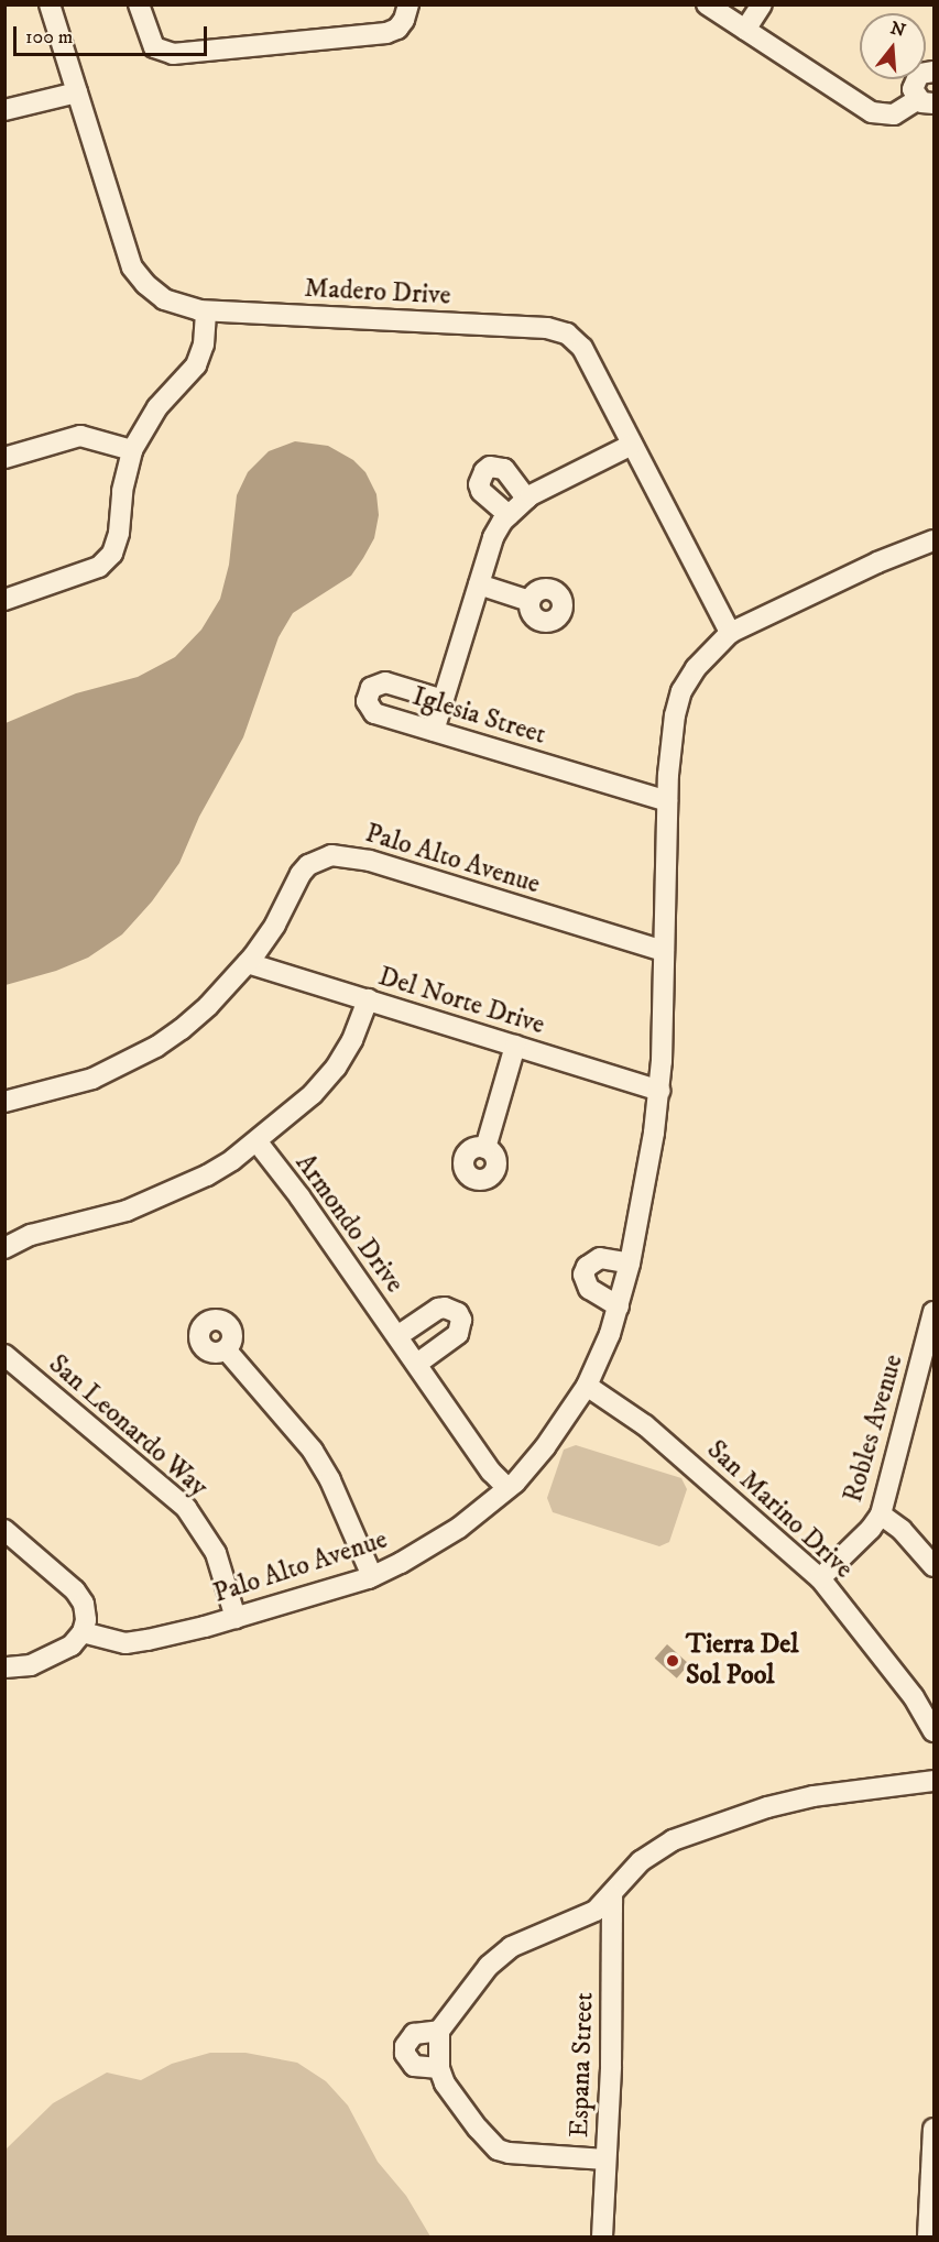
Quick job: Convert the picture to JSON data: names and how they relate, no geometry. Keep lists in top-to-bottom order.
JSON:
{
  "streets": {
    "street": [
      "Madero Drive",
      "Iglesia Street",
      "Palo Alto Avenue",
      "Del Norte Drive",
      "Armondo Drive",
      "San Leonardo Way",
      "Robles Avenue",
      "San Marino Drive",
      "Espana Street"
    ]
  },
  "crossings": [
    ["Madero Drive", "Palo Alto Avenue"],
    ["Iglesia Street", "Palo Alto Avenue"],
    ["Palo Alto Avenue", "Del Norte Drive"],
    ["Palo Alto Avenue", "Armondo Drive"],
    ["Palo Alto Avenue", "San Leonardo Way"],
    ["Palo Alto Avenue", "San Marino Drive"],
    ["Robles Avenue", "San Marino Drive"]
  ],
  "places": ["Tierra Del Sol Pool"],
  "scale_bar": "100 m",
  "north": "top"
}
